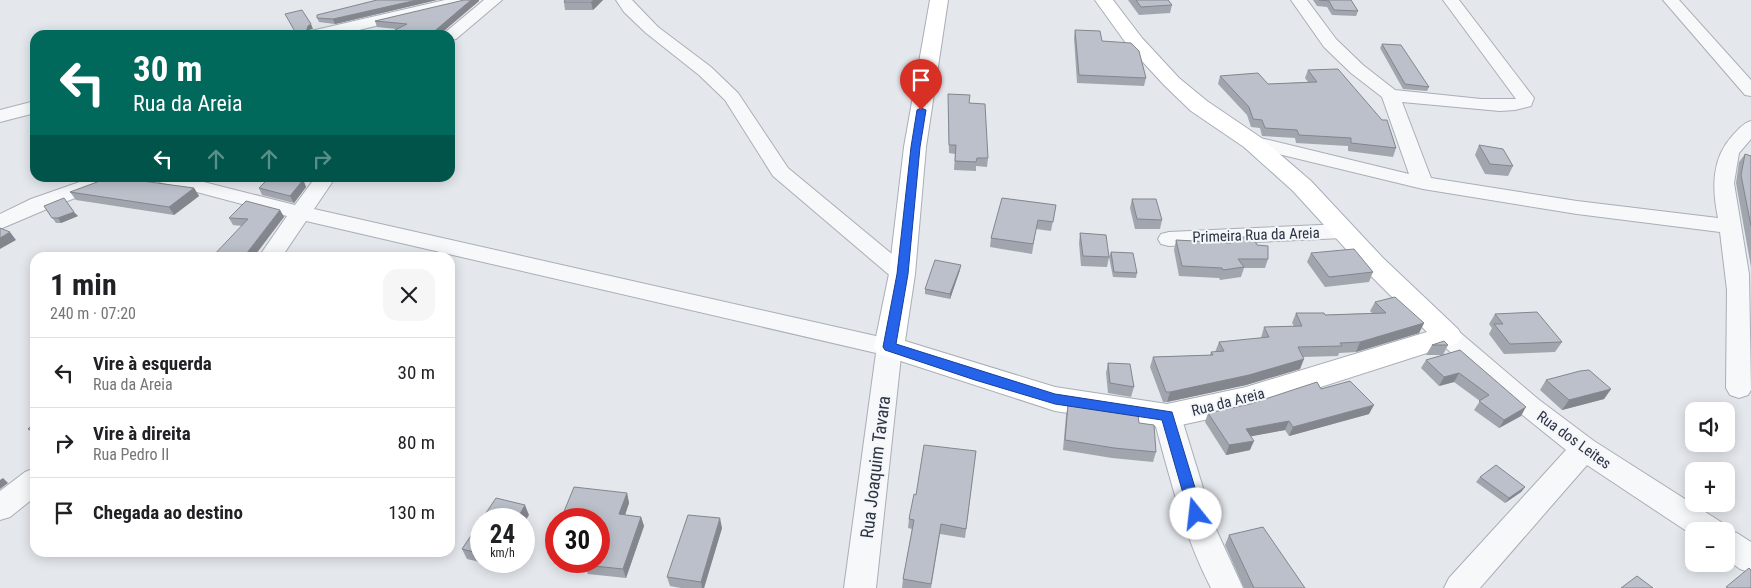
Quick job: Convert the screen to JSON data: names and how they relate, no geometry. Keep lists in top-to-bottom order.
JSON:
{
  "streets": {
    "street": [
      "Primeira Rua da Areia",
      "Rua da Areia",
      "Rua dos Leites",
      "Rua Joaquim Tavara"
    ]
  },
  "crossings": [
    ["Rua da Areia", "Rua dos Leites"],
    ["Rua da Areia", "Rua Joaquim Tavara"]
  ],
  "page": {
    "turn": ["30 m", "Rua da Areia"],
    "heading": ["1 min", "240 m · 07:20"],
    "list": [
      {
        "name": "Vire à esquerda",
        "note": "Rua da Areia",
        "value": "30 m"
      },
      {
        "name": "Vire à direita",
        "note": "Rua Pedro II",
        "value": "80 m"
      },
      {
        "name": "Chegada ao destino",
        "value": "130 m"
      }
    ],
    "map_buttons": ["+", "−"],
    "speed": "24 km/h",
    "limit": "30"
  }
}
